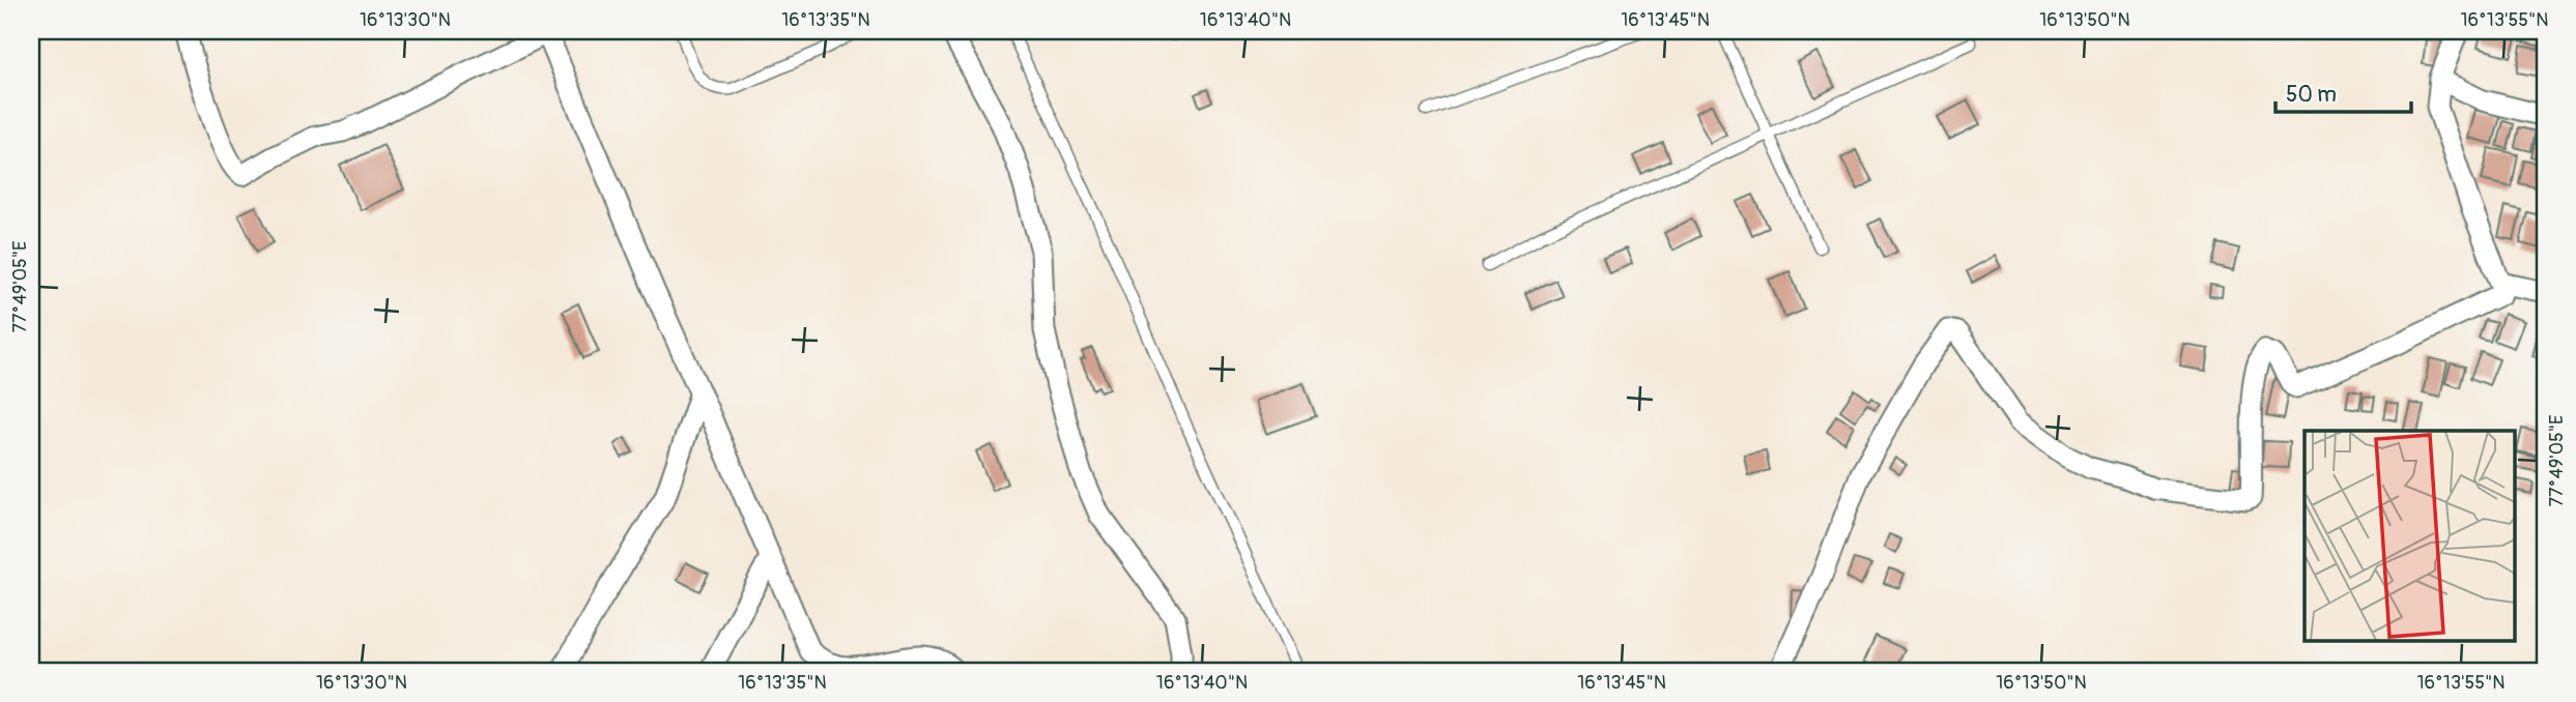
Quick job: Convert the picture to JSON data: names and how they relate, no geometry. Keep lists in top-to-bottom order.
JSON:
{
  "scale_bar": "50 m",
  "coordinates": [
    "16°13'30\"N",
    "16°13'35\"N",
    "16°13'40\"N",
    "16°13'45\"N",
    "16°13'50\"N",
    "16°13'55\"N",
    "77°49'05\"E"
  ]
}
